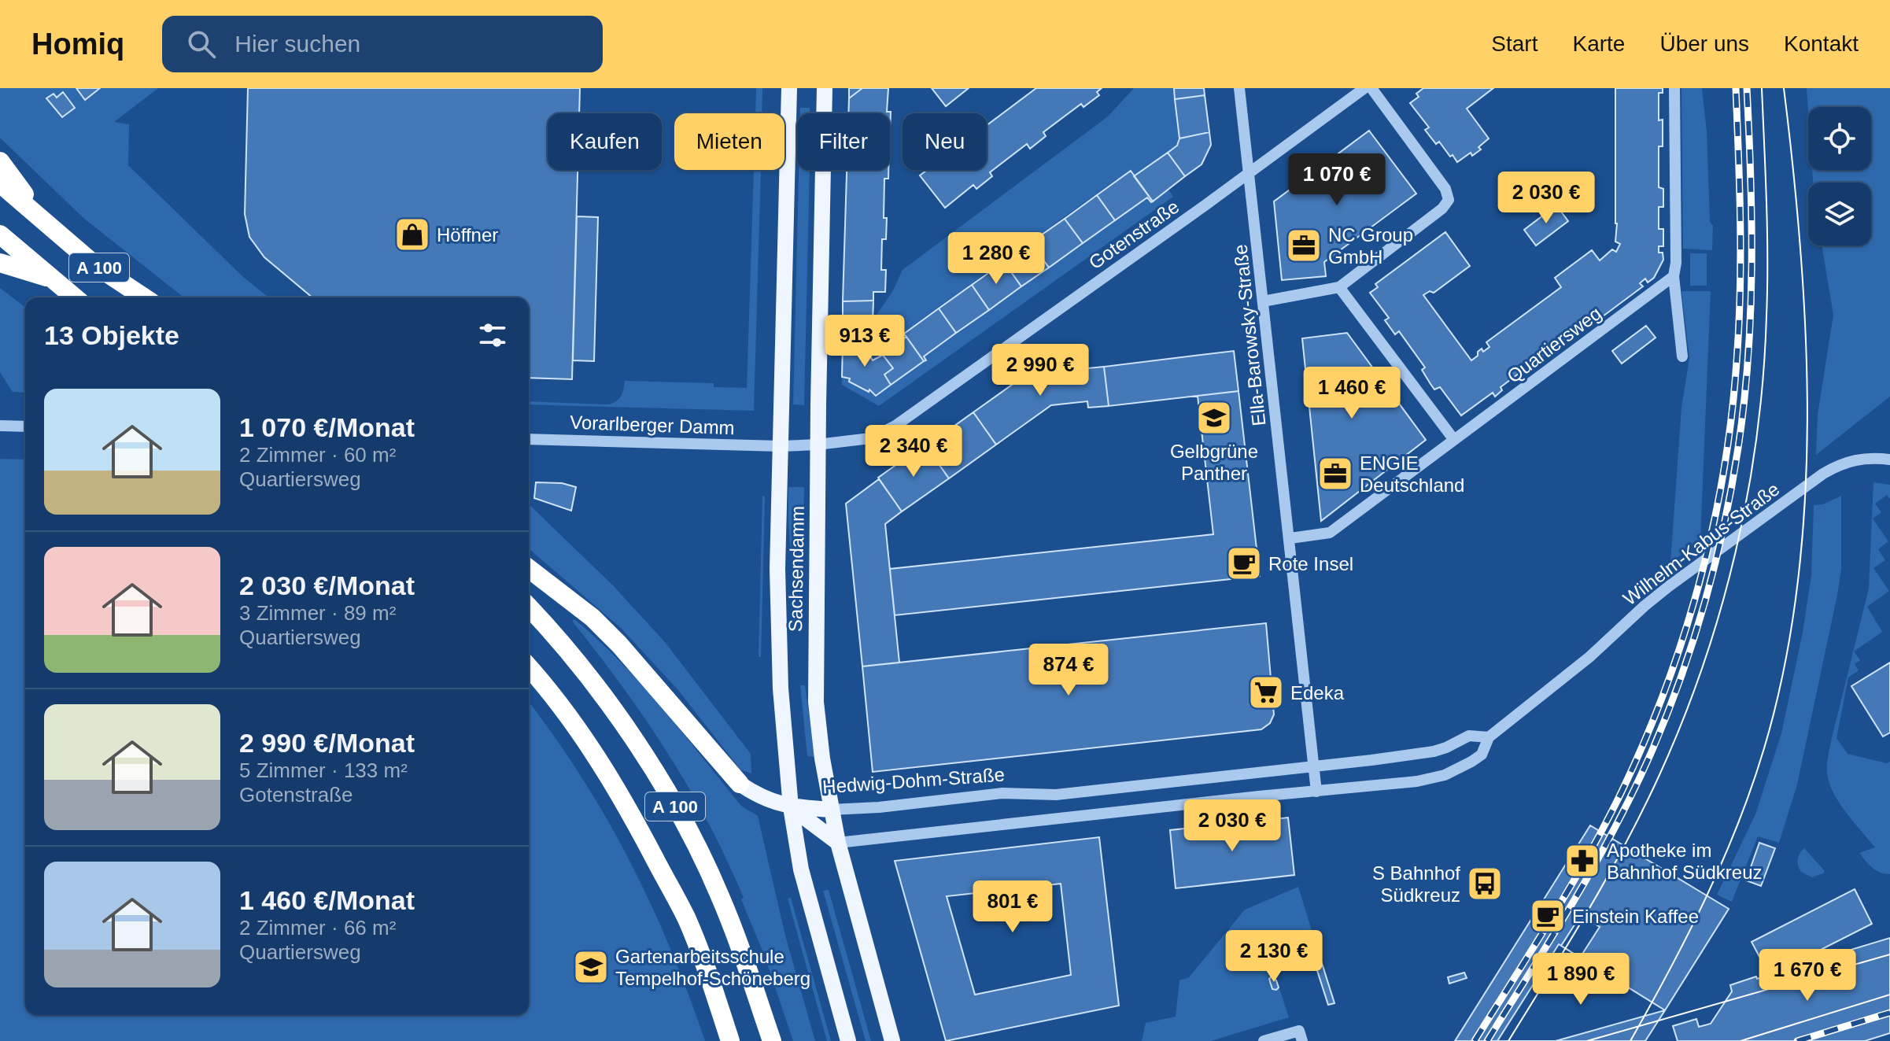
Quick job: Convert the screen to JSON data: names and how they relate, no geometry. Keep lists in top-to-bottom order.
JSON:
{
  "streets": {
    "highway": ["A 100"],
    "main road": ["Sachsendamm", "Hedwig-Dohm-Straße"],
    "street": [
      "Gotenstraße",
      "Ella-Barowsky-Straße",
      "Quartiersweg",
      "Vorarlberger Damm",
      "Wilhelm-Kabus-Straße"
    ]
  },
  "crossings": [
    ["Gotenstraße", "Ella-Barowsky-Straße"],
    ["Gotenstraße", "Vorarlberger Damm"],
    ["Gotenstraße", "Sachsendamm"],
    ["Ella-Barowsky-Straße", "Quartiersweg"],
    ["Ella-Barowsky-Straße", "Wilhelm-Kabus-Straße"],
    ["Ella-Barowsky-Straße", "Hedwig-Dohm-Straße"],
    ["Vorarlberger Damm", "Sachsendamm"],
    ["Sachsendamm", "Hedwig-Dohm-Straße"]
  ],
  "places": {
    "shop": ["Höffner"],
    "office": ["NC Group GmbH", "ENGIE Deutschland"],
    "school or university": ["Gelbgrüne Panther", "Gartenarbeitsschule Tempelhof-Schöneberg"],
    "cafe": ["Rote Insel", "Einstein Kaffee"],
    "supermarket": ["Edeka"],
    "pharmacy": ["Apotheke im Bahnhof Südkreuz"],
    "bus stop": ["S Bahnhof Südkreuz"]
  },
  "page": {
    "header": "Homiq",
    "search": "Hier suchen",
    "nav": [
      "Start",
      "Karte",
      "Über uns",
      "Kontakt"
    ],
    "chip": [
      "Kaufen",
      "Mieten",
      "Filter",
      "Neu"
    ],
    "price": [
      "1 070 €",
      "2 030 €",
      "1 280 €",
      "913 €",
      "2 990 €",
      "1 460 €",
      "2 340 €",
      "874 €",
      "2 030 €",
      "801 €",
      "2 130 €",
      "1 670 €",
      "1 890 €"
    ],
    "heading": "13 Objekte",
    "list": [
      {
        "name": "1 070 €/Monat",
        "note": "2 Zimmer · 60 m² · Quartiersweg"
      },
      {
        "name": "2 030 €/Monat",
        "note": "3 Zimmer · 89 m² · Quartiersweg"
      },
      {
        "name": "2 990 €/Monat",
        "note": "5 Zimmer · 133 m² · Gotenstraße"
      },
      {
        "name": "1 460 €/Monat",
        "note": "2 Zimmer · 66 m² · Quartiersweg"
      }
    ]
  }
}
